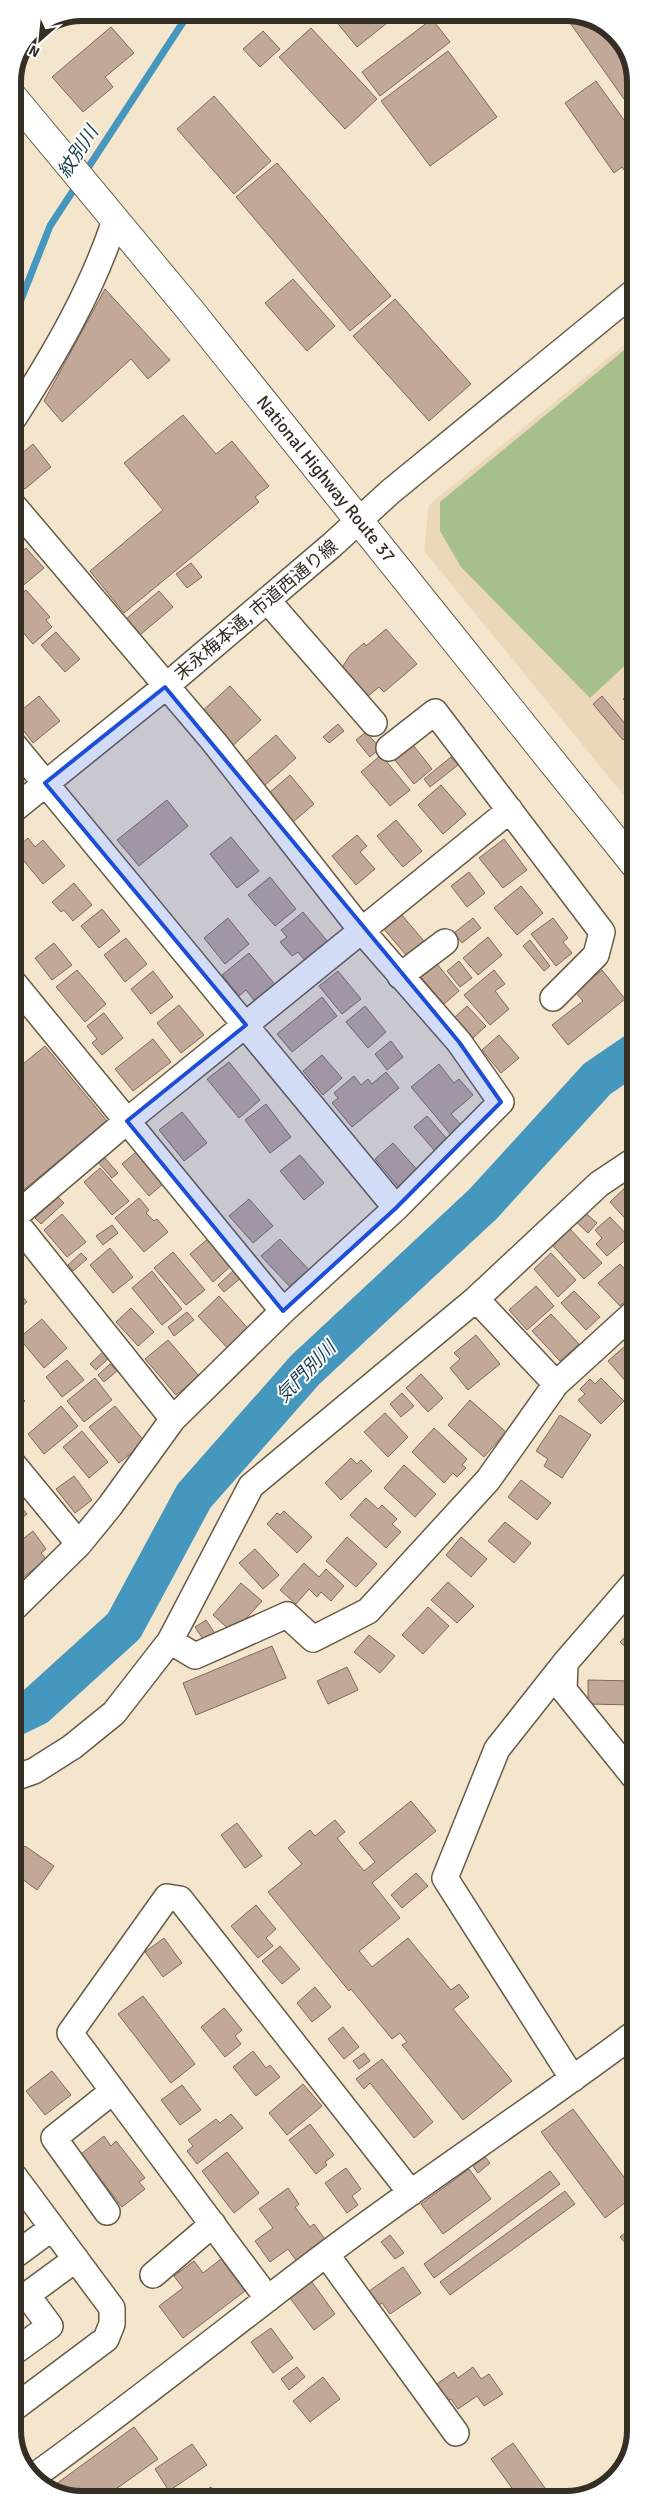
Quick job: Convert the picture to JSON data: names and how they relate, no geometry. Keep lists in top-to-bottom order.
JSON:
{
  "streets": {
    "highway": ["National Highway Route 37"],
    "street": ["末永梅本通, 市道西通り線"]
  },
  "crossings": [
    ["National Highway Route 37", "末永梅本通, 市道西通り線"]
  ],
  "water": ["紋別川", "気門別川"],
  "north": "bottom left"
}
